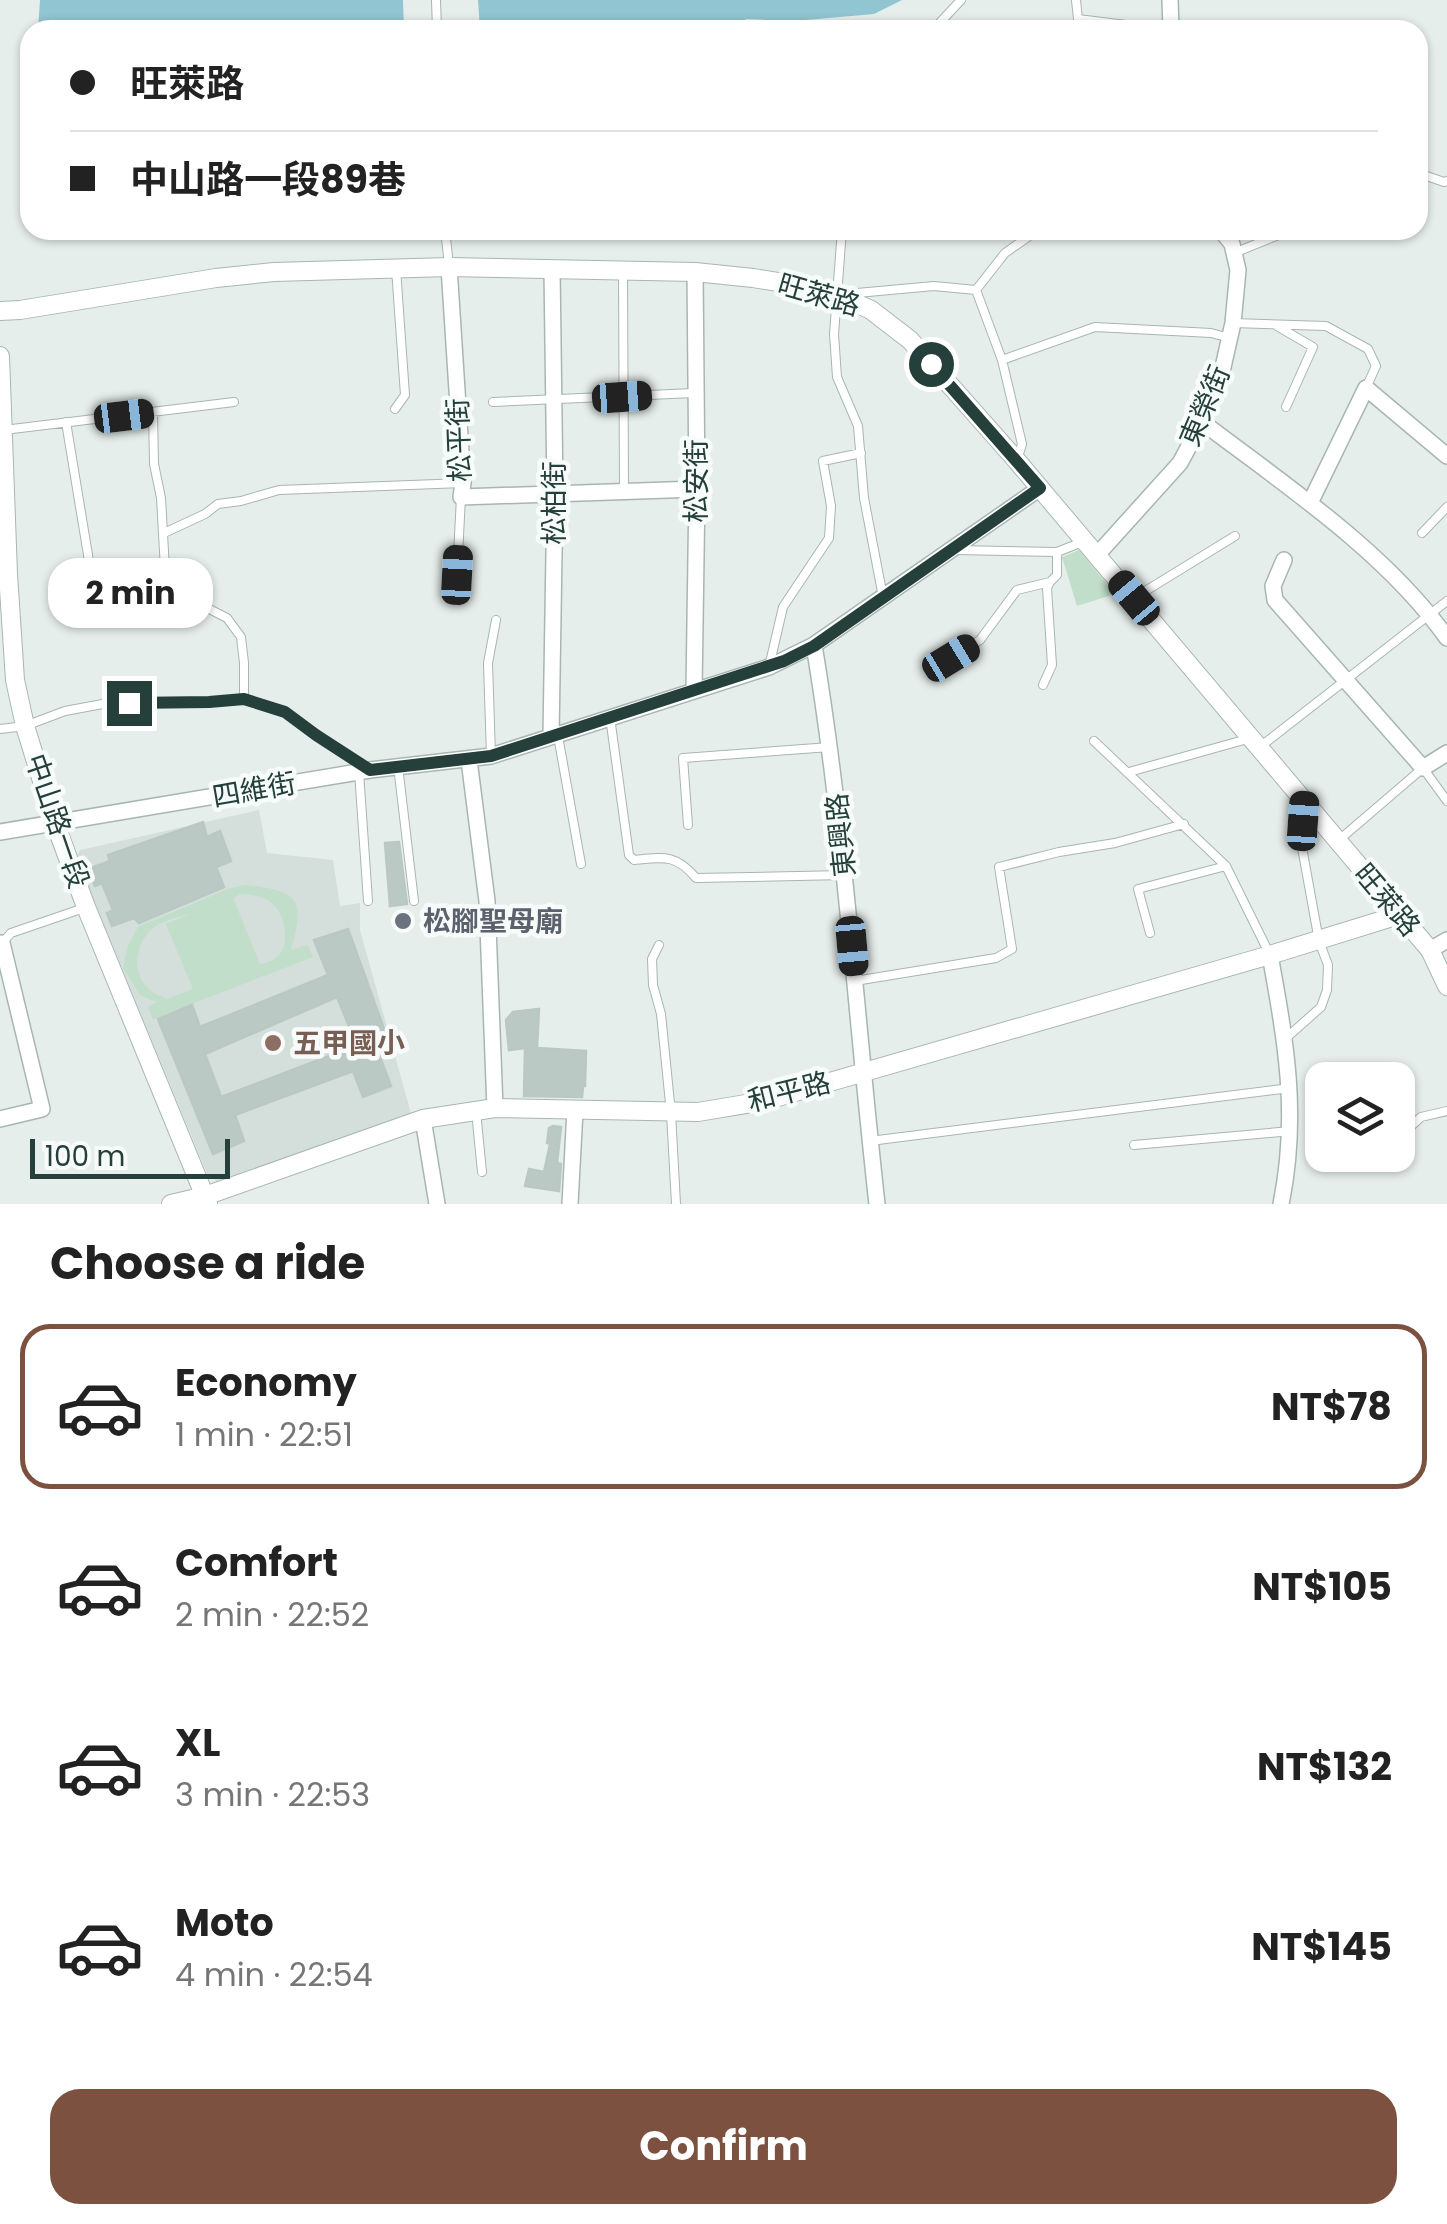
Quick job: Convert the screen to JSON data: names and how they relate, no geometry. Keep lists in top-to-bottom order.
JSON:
{
  "streets": {
    "street": [
      "旺萊路",
      "東榮街",
      "松平街",
      "松安街",
      "松柏街",
      "四維街",
      "中山路一段",
      "東興路",
      "和平路"
    ]
  },
  "crossings": [
    ["旺萊路", "東榮街"],
    ["旺萊路", "松平街"],
    ["旺萊路", "松安街"],
    ["旺萊路", "松柏街"],
    ["旺萊路", "四維街"],
    ["旺萊路", "和平路"],
    ["松平街", "松安街"],
    ["松平街", "松柏街"],
    ["松安街", "四維街"],
    ["松柏街", "四維街"],
    ["四維街", "中山路一段"],
    ["四維街", "東興路"],
    ["中山路一段", "和平路"],
    ["東興路", "和平路"]
  ],
  "places": ["松腳聖母廟", "五甲國小"],
  "scale_bar": "100 m",
  "page": {
    "banner": ["旺萊路", "中山路一段89巷"],
    "bubble": "2 min",
    "scale": "100 m",
    "heading": "Choose a ride",
    "list": [
      {
        "name": "Economy",
        "note": "1 min · 22:51",
        "value": "NT$78"
      },
      {
        "name": "Comfort",
        "note": "2 min · 22:52",
        "value": "NT$105"
      },
      {
        "name": "XL",
        "note": "3 min · 22:53",
        "value": "NT$132"
      },
      {
        "name": "Moto",
        "note": "4 min · 22:54",
        "value": "NT$145"
      }
    ],
    "buttons": "Confirm"
  }
}
